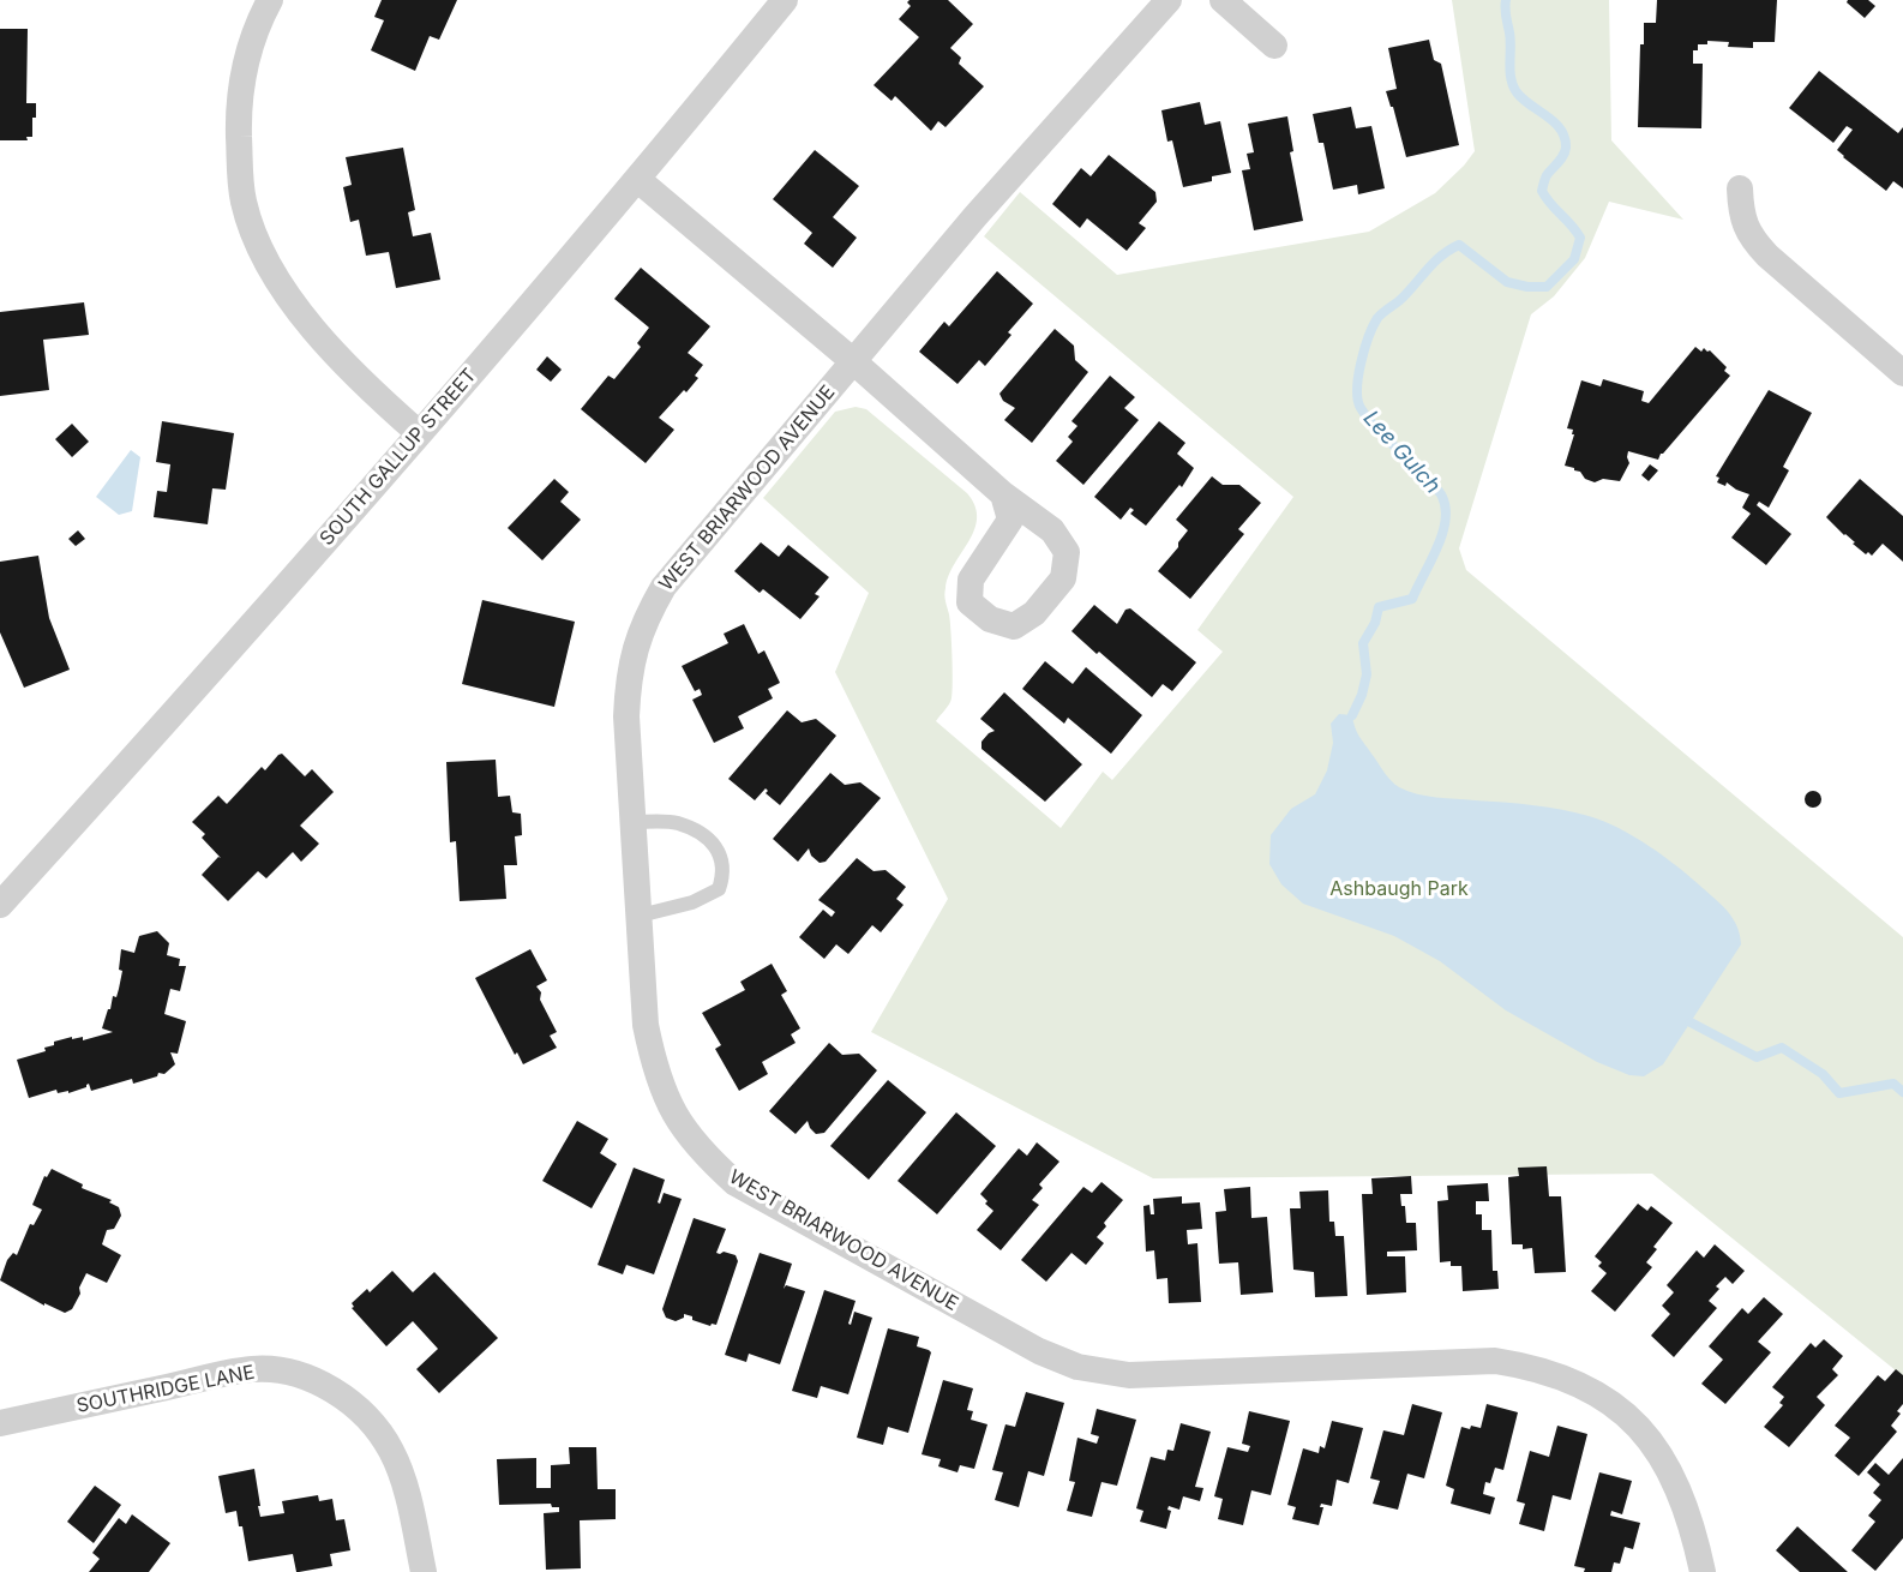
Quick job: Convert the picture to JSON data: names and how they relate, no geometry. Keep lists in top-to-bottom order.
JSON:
{
  "streets": {
    "street": ["SOUTH GALLUP STREET", "WEST BRIARWOOD AVENUE", "SOUTHRIDGE LANE"]
  },
  "water": ["Lee Gulch"],
  "parks": ["Ashbaugh Park"]
}
